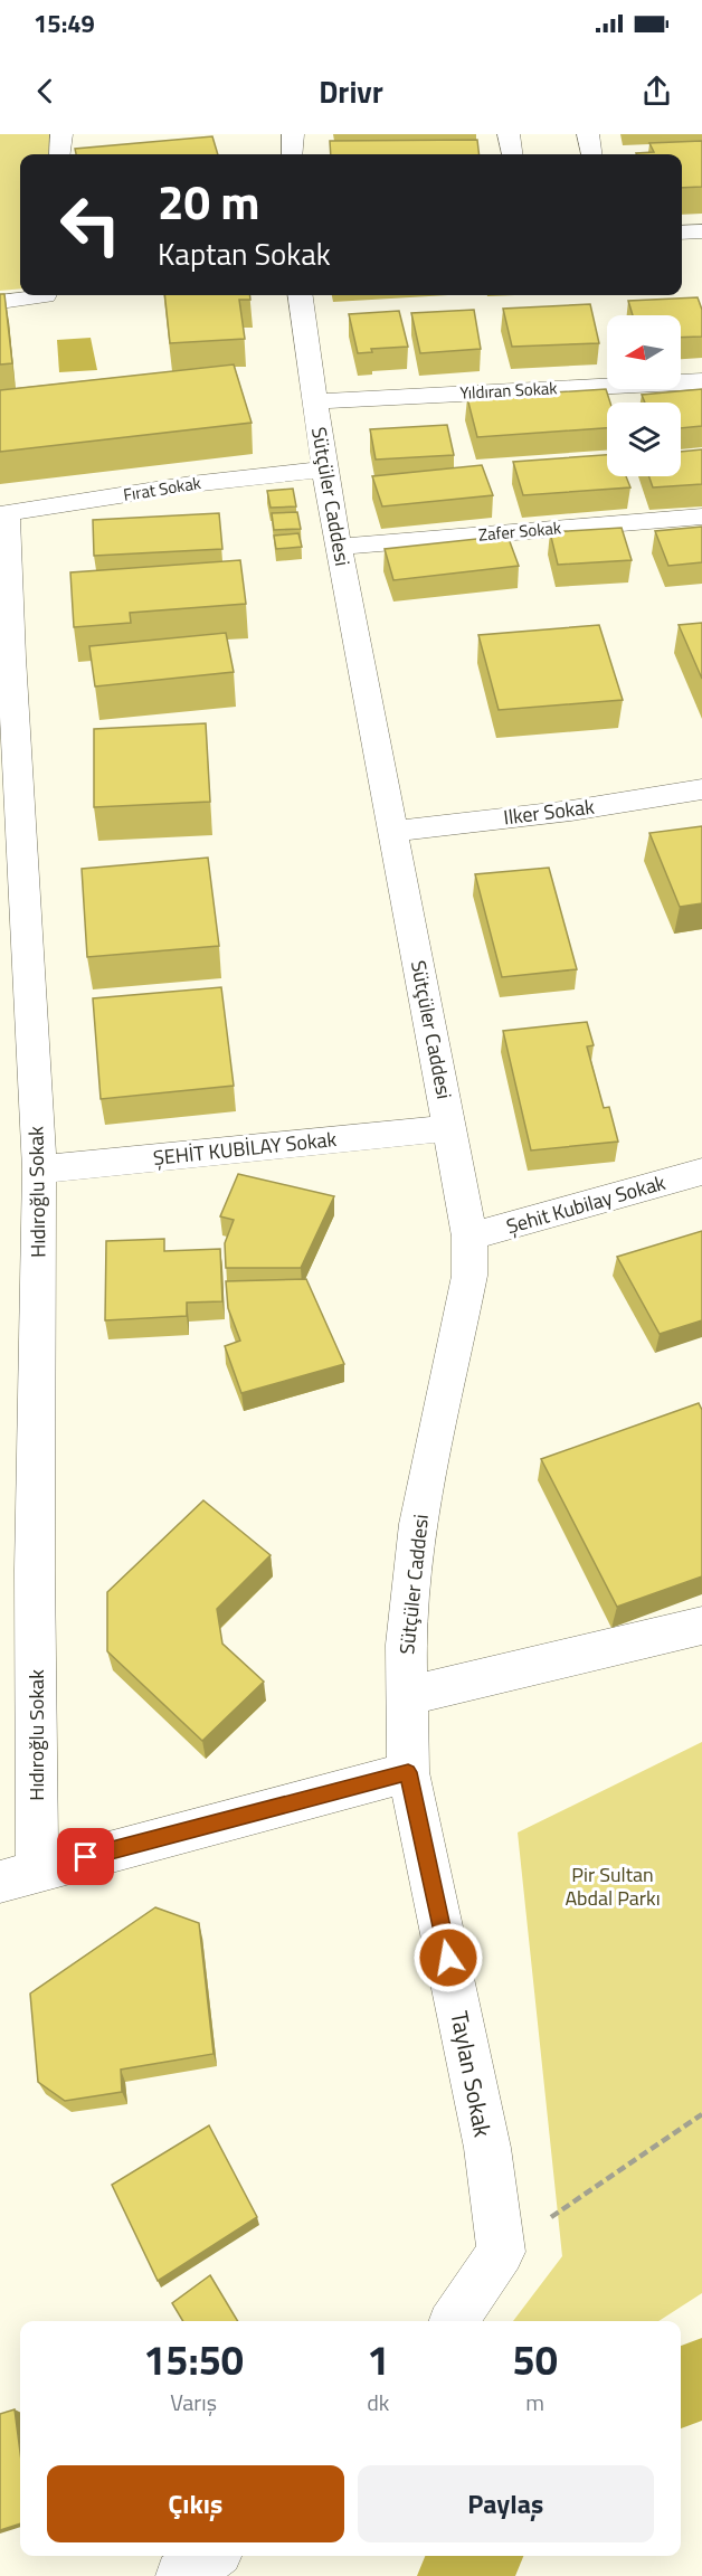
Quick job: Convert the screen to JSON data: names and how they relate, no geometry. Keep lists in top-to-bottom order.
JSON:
{
  "streets": {
    "street": [
      "Yıldıran Sokak",
      "Fırat Sokak",
      "Sütçüler Caddesi",
      "Zafer Sokak",
      "Ilker Sokak",
      "ŞEHİT KUBİLAY Sokak",
      "Hıdıroğlu Sokak",
      "Şehit Kubilay Sokak",
      "Taylan Sokak"
    ]
  },
  "crossings": [
    ["Yıldıran Sokak", "Sütçüler Caddesi"],
    ["Fırat Sokak", "Sütçüler Caddesi"],
    ["Fırat Sokak", "Hıdıroğlu Sokak"],
    ["Sütçüler Caddesi", "Zafer Sokak"],
    ["Sütçüler Caddesi", "Ilker Sokak"],
    ["Sütçüler Caddesi", "ŞEHİT KUBİLAY Sokak"],
    ["Sütçüler Caddesi", "Şehit Kubilay Sokak"],
    ["Sütçüler Caddesi", "Taylan Sokak"],
    ["ŞEHİT KUBİLAY Sokak", "Hıdıroğlu Sokak"]
  ],
  "parks": ["Pir Sultan Abdal Parkı"],
  "north": "left",
  "page": {
    "status": "15:49",
    "header": "Drivr",
    "turn": ["20 m", "Kaptan Sokak"],
    "eta": [
      "15:50",
      "Varış",
      "1",
      "dk",
      "50",
      "m"
    ],
    "buttons": ["Çıkış", "Paylaş"]
  }
}
